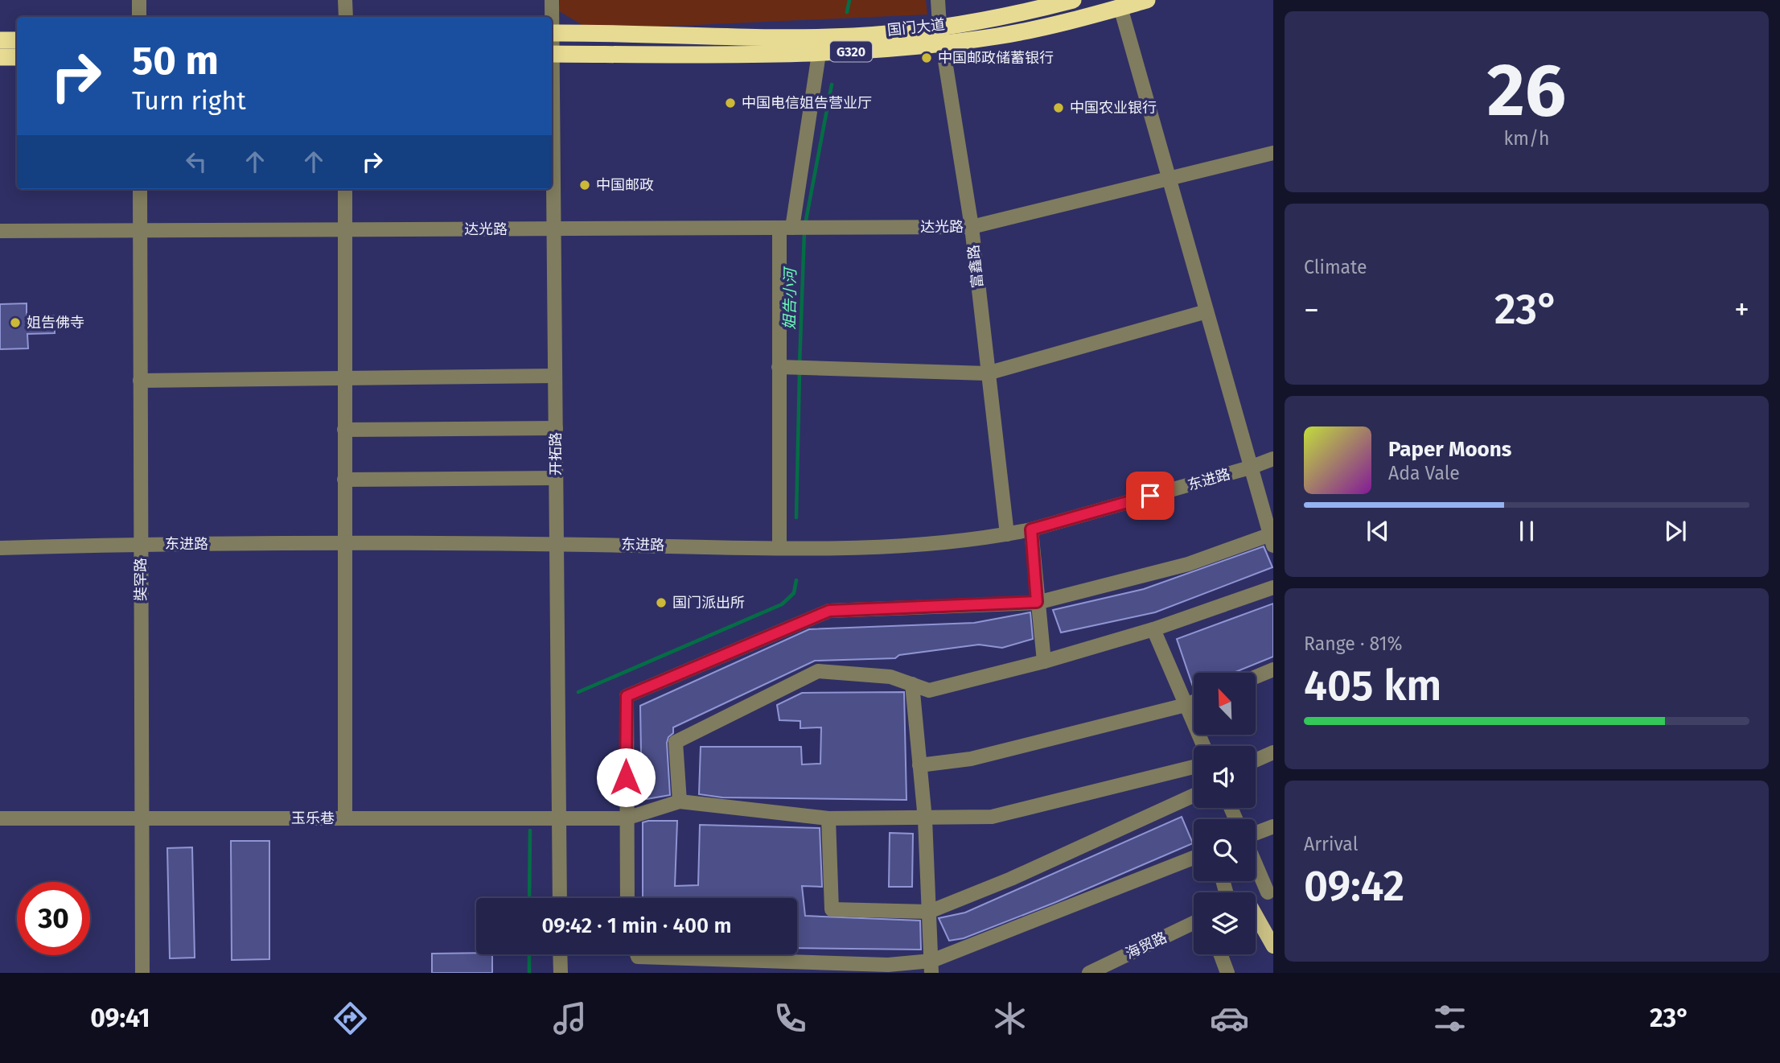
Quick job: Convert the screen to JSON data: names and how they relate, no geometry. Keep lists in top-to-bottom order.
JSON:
{
  "streets": {
    "highway": ["国门大道", "G320"],
    "street": [
      "达光路",
      "富鑫路",
      "开拓路",
      "东进路",
      "奘罕路",
      "玉乐巷",
      "海贸路"
    ]
  },
  "crossings": [
    ["国门大道", "富鑫路"],
    ["达光路", "富鑫路"],
    ["达光路", "开拓路"],
    ["达光路", "奘罕路"],
    ["富鑫路", "东进路"],
    ["开拓路", "东进路"],
    ["开拓路", "玉乐巷"],
    ["东进路", "奘罕路"],
    ["奘罕路", "玉乐巷"]
  ],
  "water": ["姐告小河"],
  "places": [
    "中国邮政储蓄银行",
    "中国电信姐告营业厅",
    "中国农业银行",
    "中国邮政",
    "姐告佛寺",
    "国门派出所"
  ],
  "north": "top left",
  "page": {
    "tile": [
      ["26", "km/h"],
      "Climate",
      ["Range · 81%", "405 km"],
      ["Arrival", "09:42"]
    ],
    "turn": ["50 m", "Turn right"],
    "heat": ["−", "23°", "+"],
    "song": ["Paper Moons", "Ada Vale"],
    "limit": "30",
    "trip": "09:42 · 1 min · 400 m",
    "tabs": ["09:41", "23°"]
  }
}
